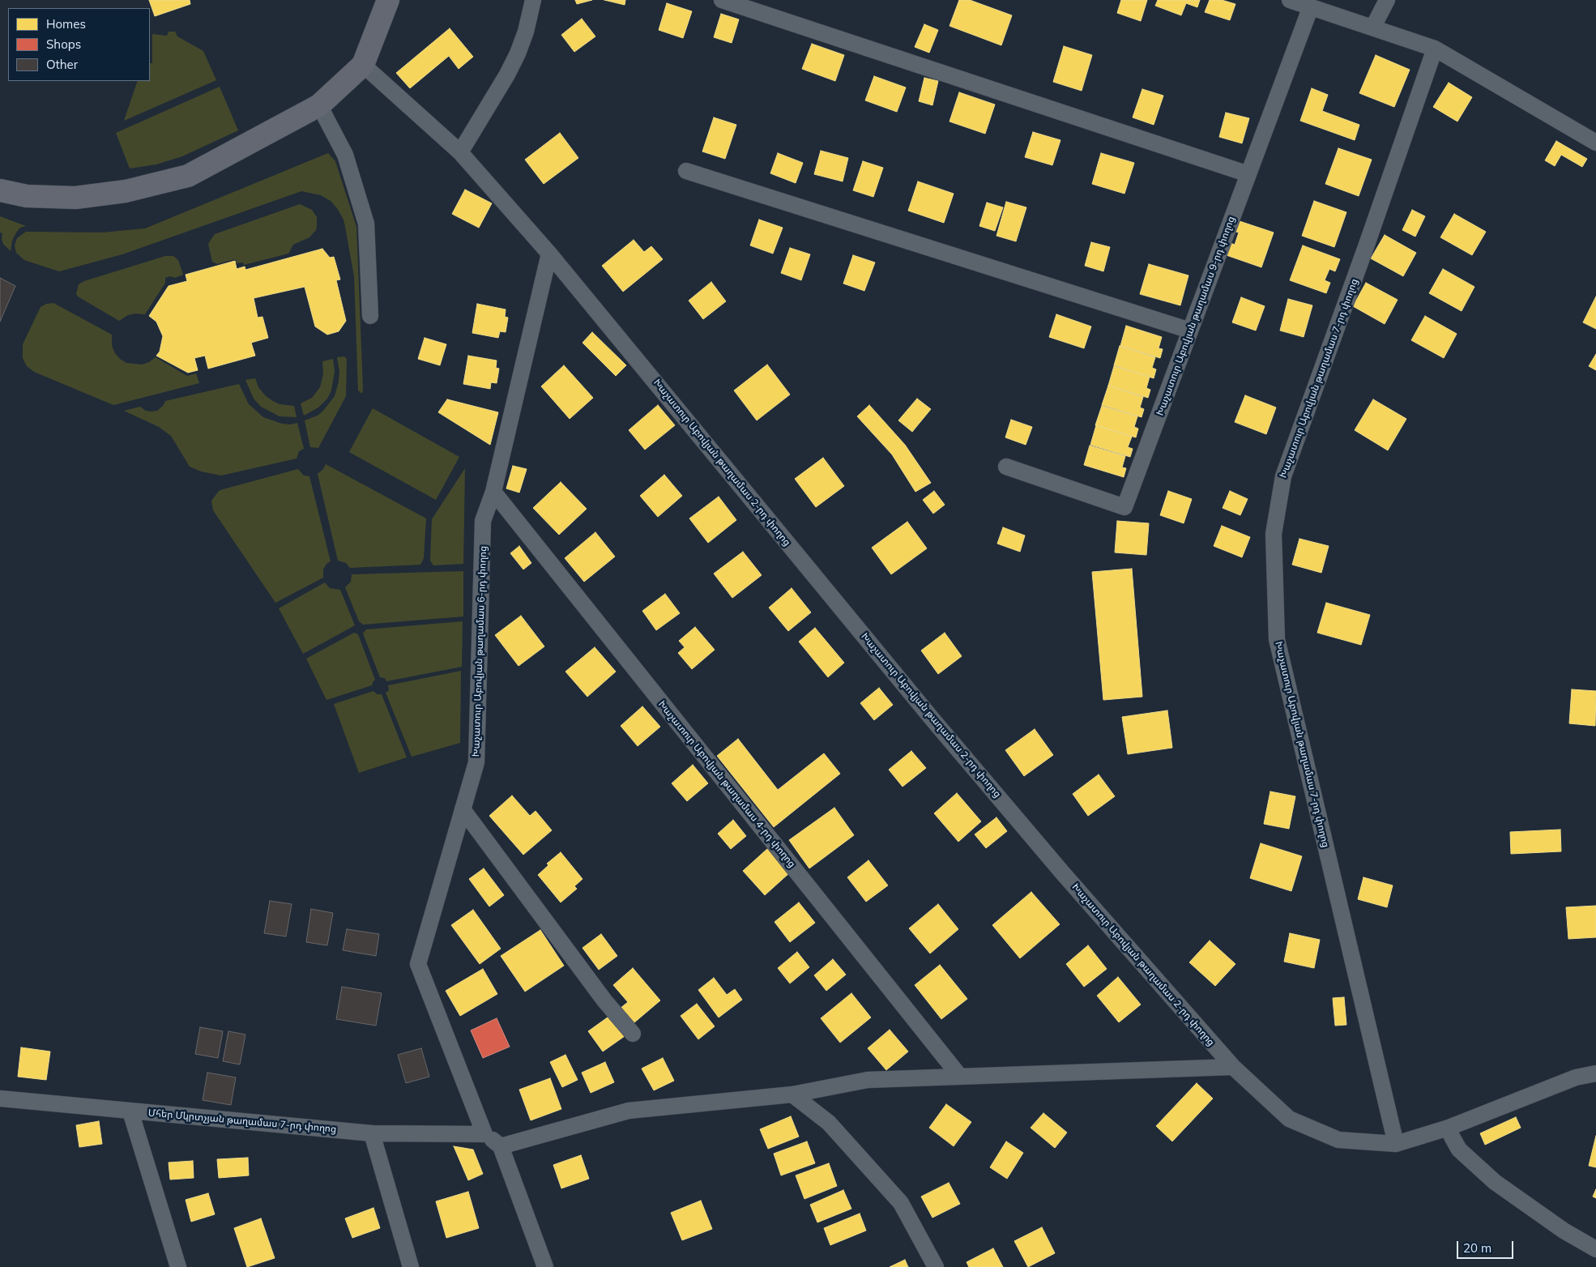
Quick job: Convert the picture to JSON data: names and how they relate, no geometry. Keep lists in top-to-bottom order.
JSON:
{
  "streets": {
    "street": [
      "Խաչատուր Աբովյան թաղամաս 9-րդ փողոց",
      "Խաչատուր Աբովյան թաղամաս 7-րդ փողոց",
      "Խաչատուր Աբովյան թաղամաս 2-րդ փողոց",
      "Խաչատուր Աբովյան թաղամաս 6-րդ փողոց",
      "Խաչատուր Աբովյան թաղամաս 4-րդ փողոց",
      "Մհեր Մկրտչյան թաղամաս 7-րդ փողոց"
    ]
  },
  "crossings": [
    ["Խաչատուր Աբովյան թաղամաս 7-րդ փողոց", "Խաչատուր Աբովյան թաղամաս 2-րդ փողոց"],
    ["Խաչատուր Աբովյան թաղամաս 2-րդ փողոց", "Խաչատուր Աբովյան թաղամաս 6-րդ փողոց"],
    ["Խաչատուր Աբովյան թաղամաս 6-րդ փողոց", "Խաչատուր Աբովյան թաղամաս 4-րդ փողոց"],
    ["Խաչատուր Աբովյան թաղամաս 6-րդ փողոց", "Մհեր Մկրտչյան թաղամաս 7-րդ փողոց"]
  ],
  "legend": ["Homes", "Shops", "Other"],
  "scale_bar": "20 m"
}
